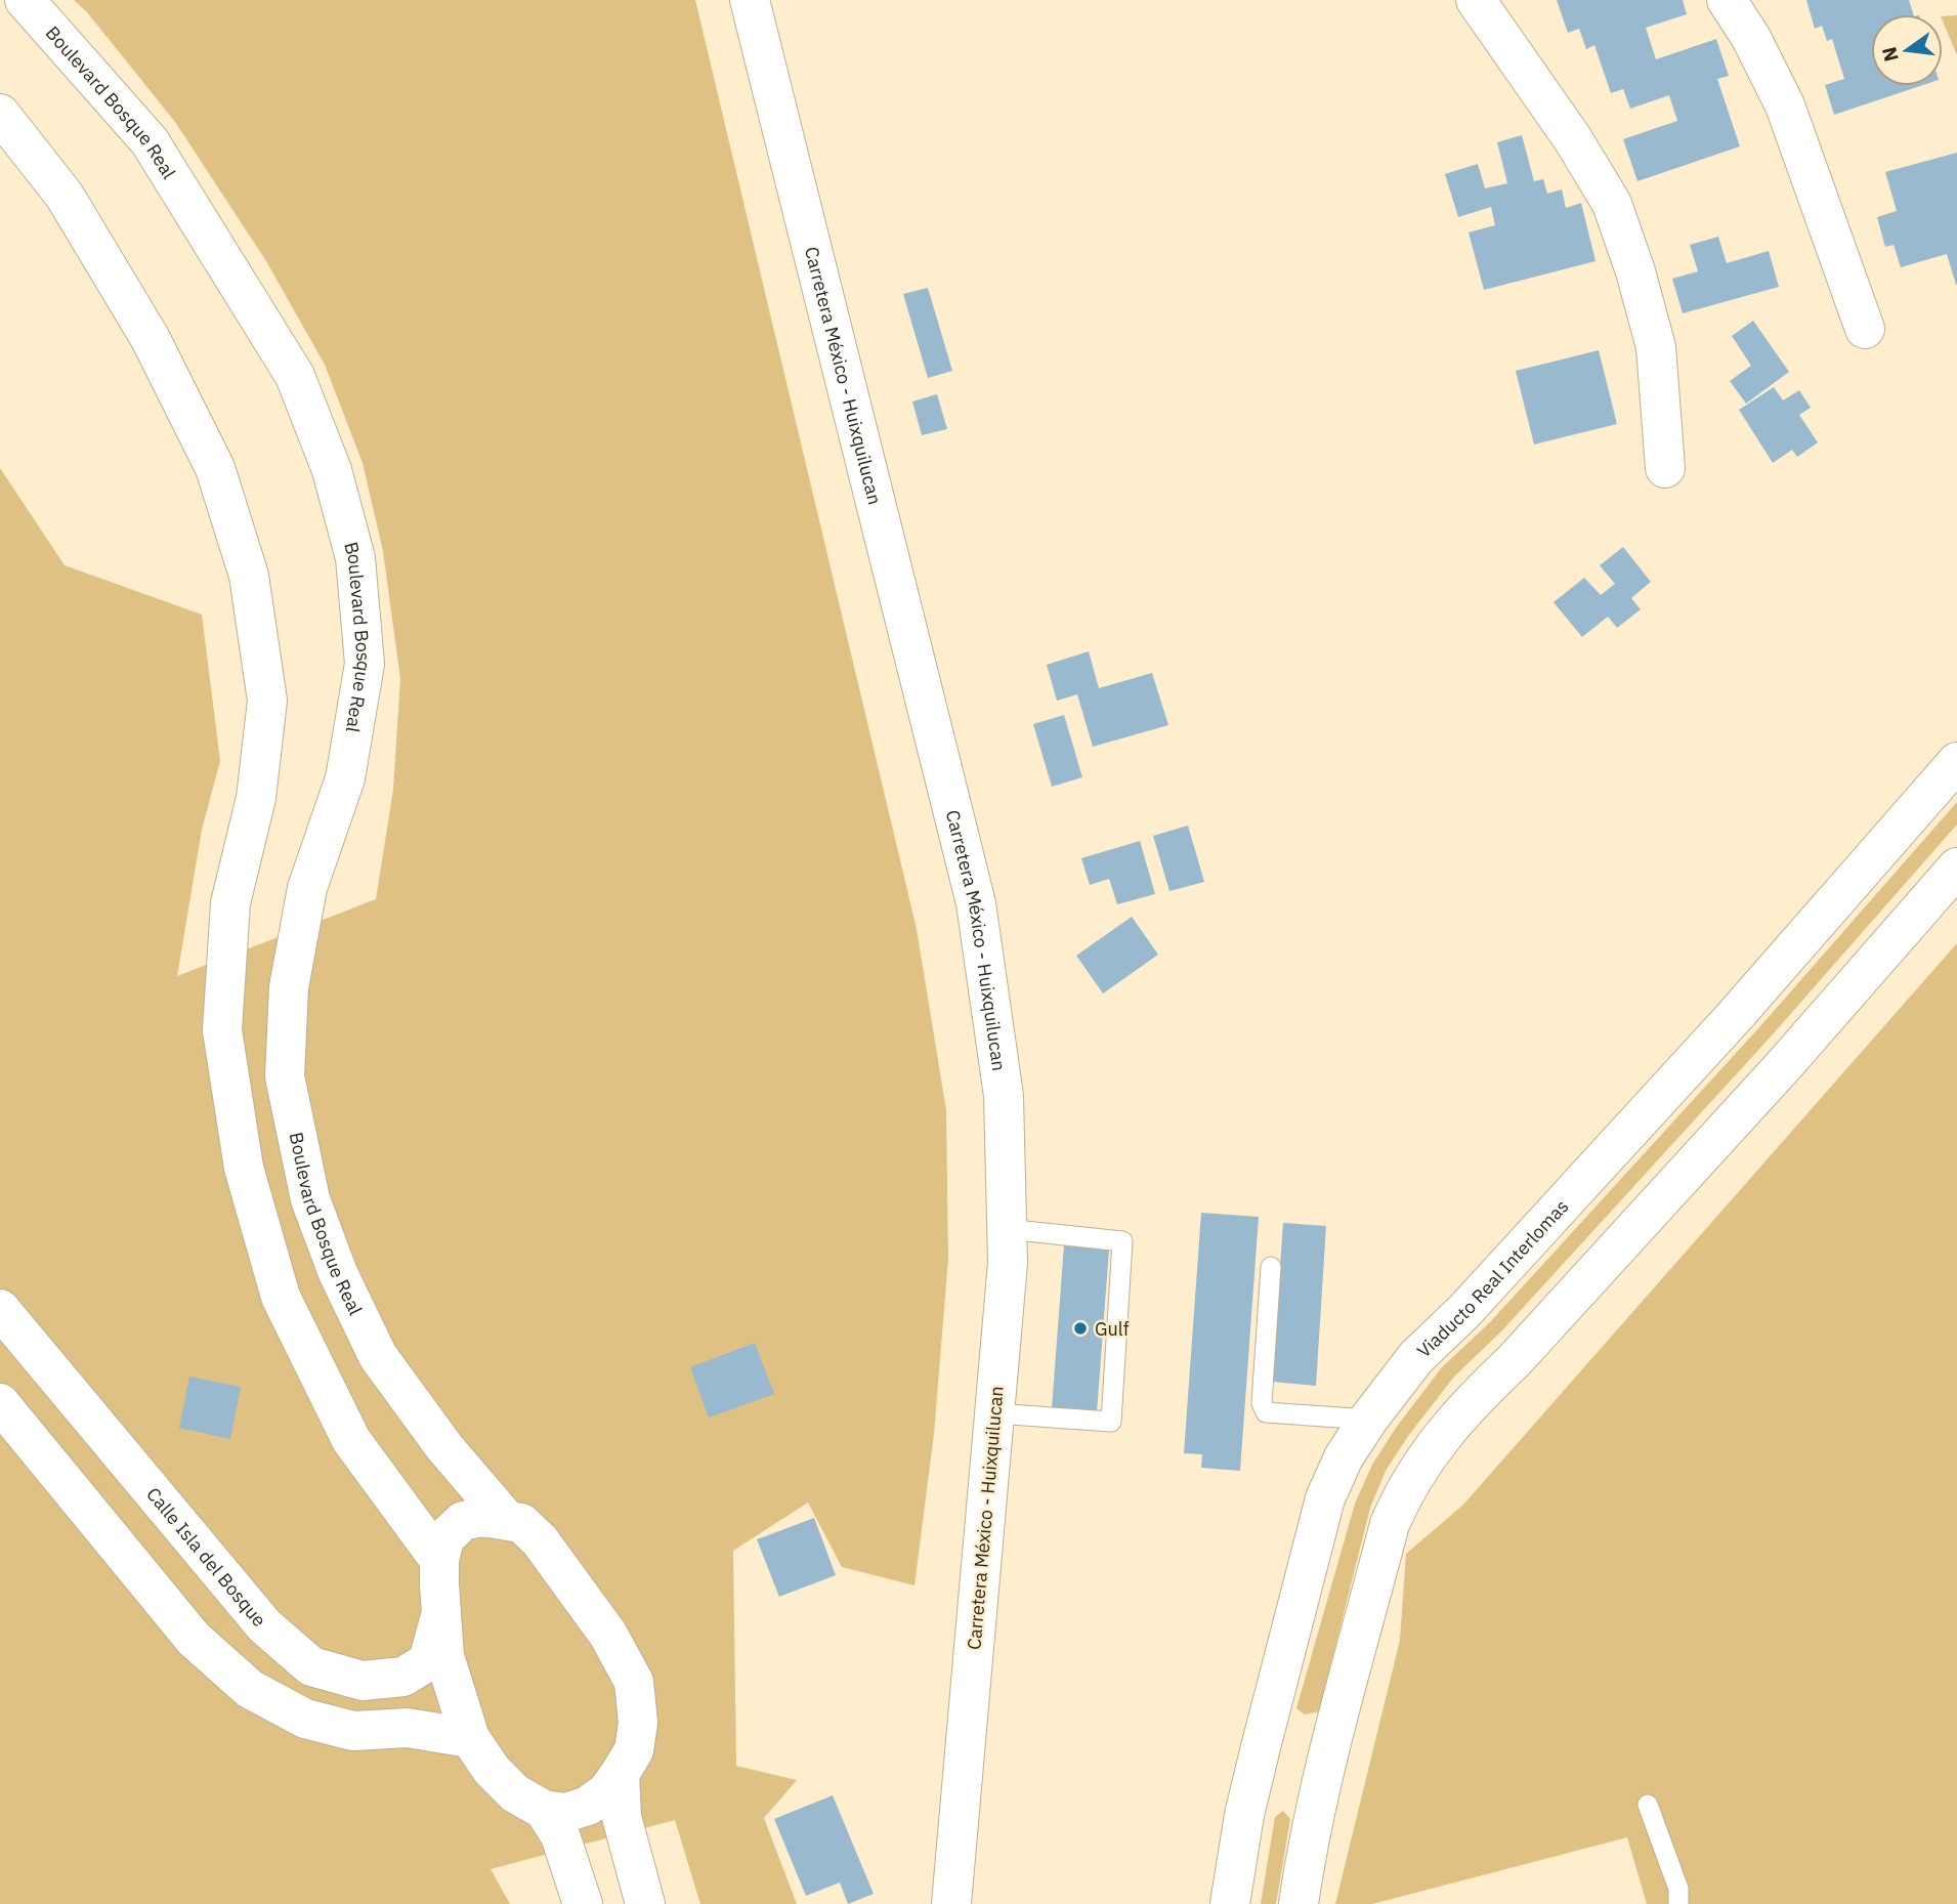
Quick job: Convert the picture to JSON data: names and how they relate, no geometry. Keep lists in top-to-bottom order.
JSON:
{
  "streets": {
    "street": [
      "Boulevard Bosque Real",
      "Carretera México - Huixquilucan",
      "Viaducto Real Interlomas",
      "Calle Isla del Bosque"
    ]
  },
  "places": ["Gulf"],
  "north": "left"
}
